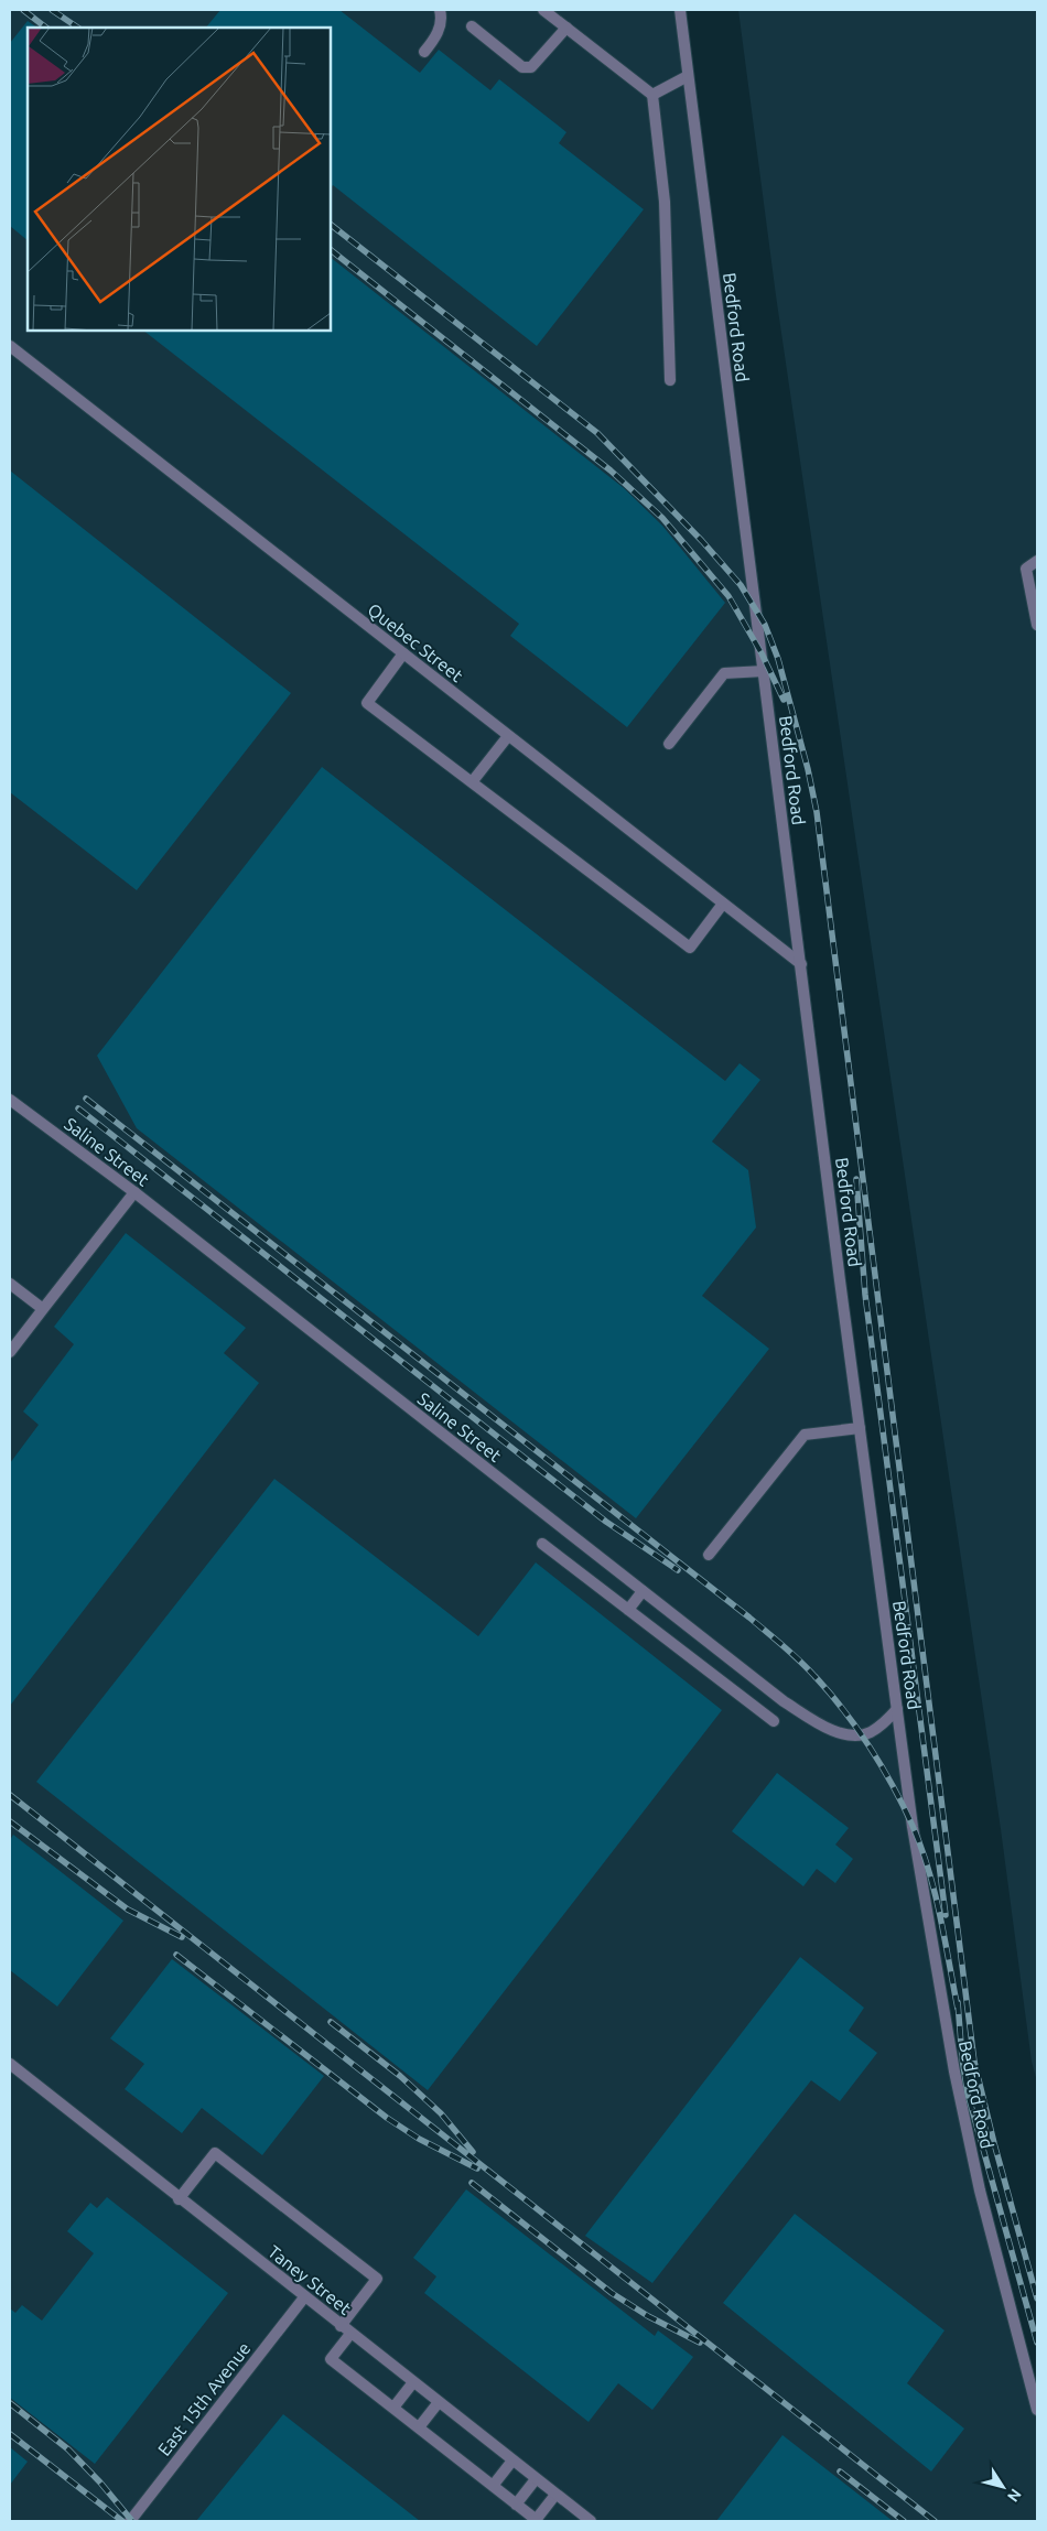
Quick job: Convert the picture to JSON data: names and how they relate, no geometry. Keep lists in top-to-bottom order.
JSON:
{
  "streets": {
    "street": [
      "Bedford Road",
      "Quebec Street",
      "Saline Street",
      "Taney Street",
      "East 15th Avenue"
    ]
  },
  "crossings": [
    ["Bedford Road", "Quebec Street"],
    ["Bedford Road", "Saline Street"],
    ["Taney Street", "East 15th Avenue"]
  ],
  "north": "bottom right"
}
